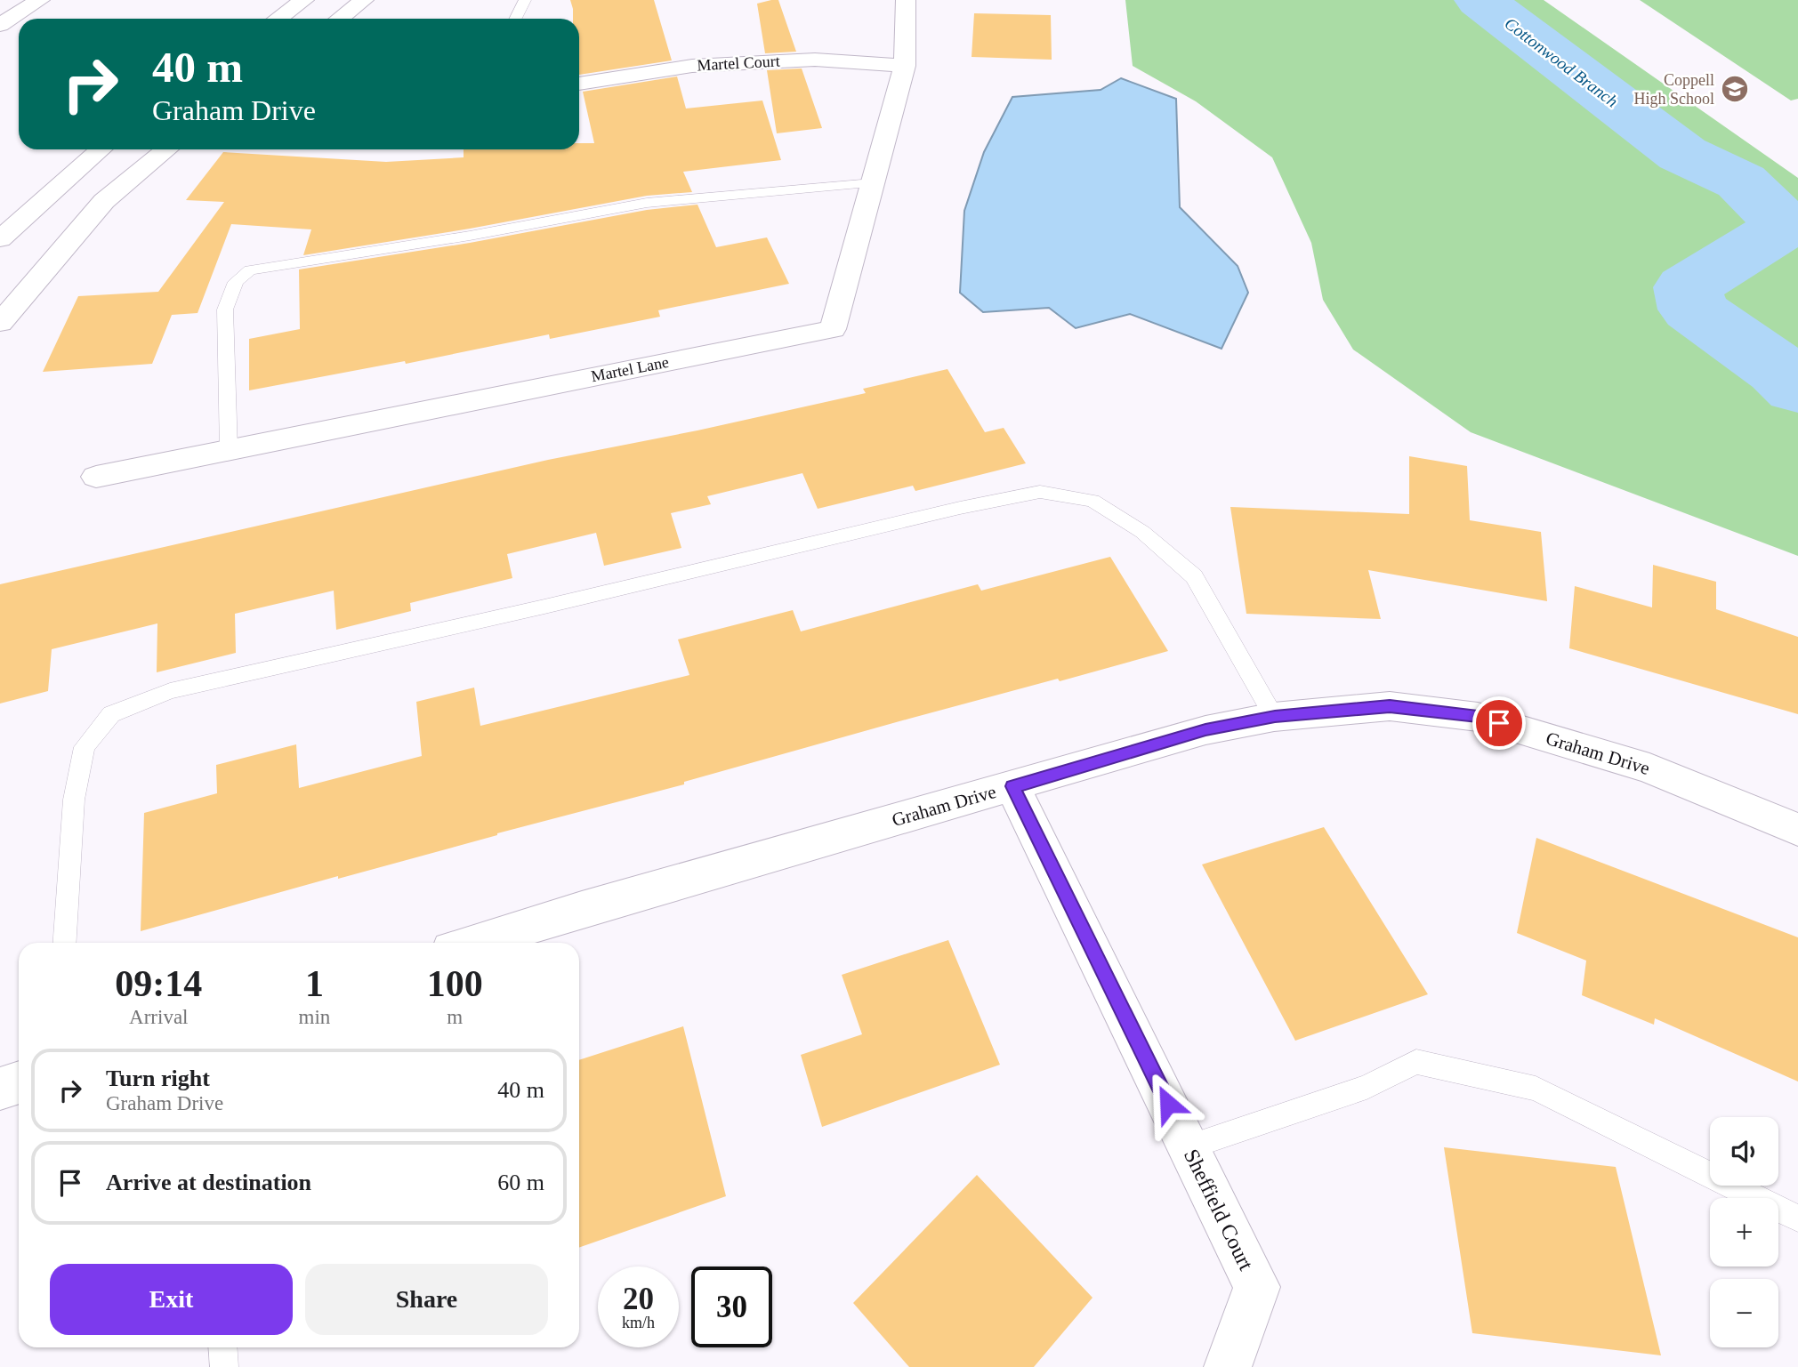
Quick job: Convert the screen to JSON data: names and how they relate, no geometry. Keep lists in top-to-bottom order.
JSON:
{
  "streets": {
    "street": [
      "Martel Court",
      "Martel Lane",
      "Graham Drive",
      "Sheffield Court"
    ]
  },
  "crossings": [
    ["Martel Court", "Martel Lane"],
    ["Graham Drive", "Sheffield Court"]
  ],
  "water": ["Cottonwood Branch"],
  "places": {
    "school or university": ["Coppell High School"]
  },
  "page": {
    "turn": ["40 m", "Graham Drive"],
    "eta": [
      "09:14",
      "Arrival",
      "1",
      "min",
      "100",
      "m"
    ],
    "list": [
      {
        "name": "Turn right",
        "note": "Graham Drive",
        "value": "40 m"
      },
      {
        "name": "Arrive at destination",
        "value": "60 m"
      }
    ],
    "map_buttons": ["+", "−"],
    "buttons": ["Exit", "Share"],
    "speed": "20 km/h",
    "limit": "30"
  }
}
